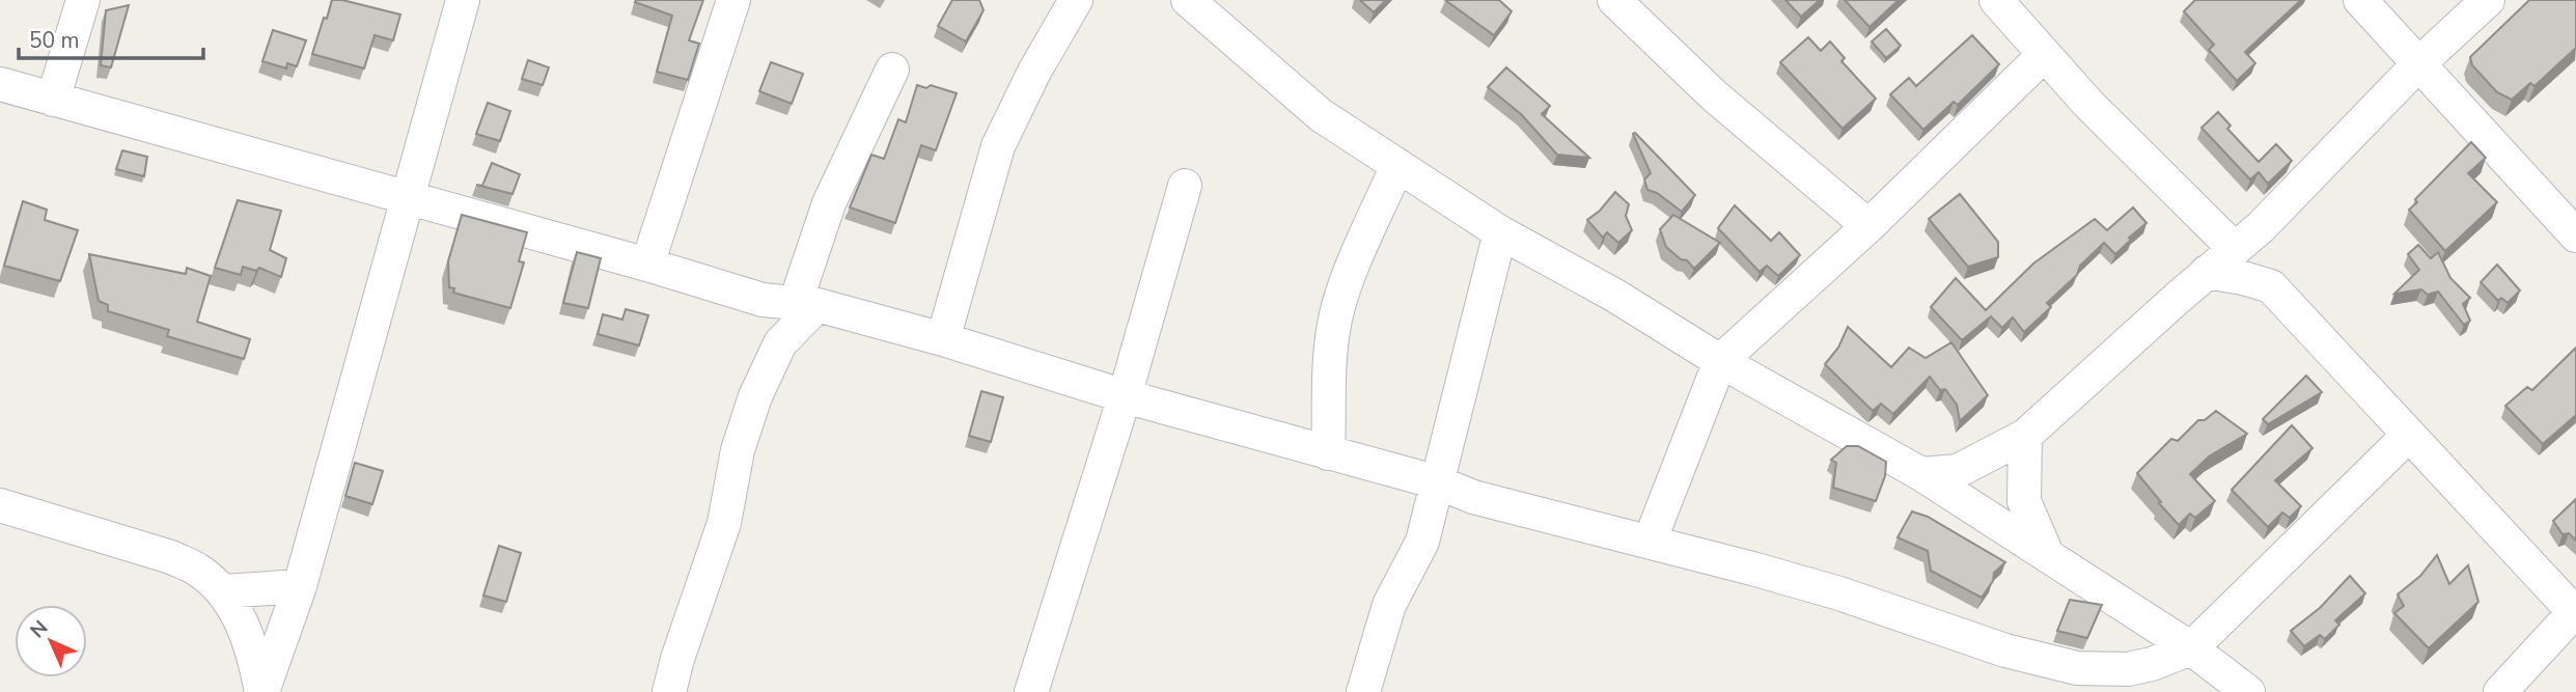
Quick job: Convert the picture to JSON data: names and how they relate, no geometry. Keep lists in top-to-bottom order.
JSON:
{
  "scale_bar": "50 m",
  "north": "top left"
}
